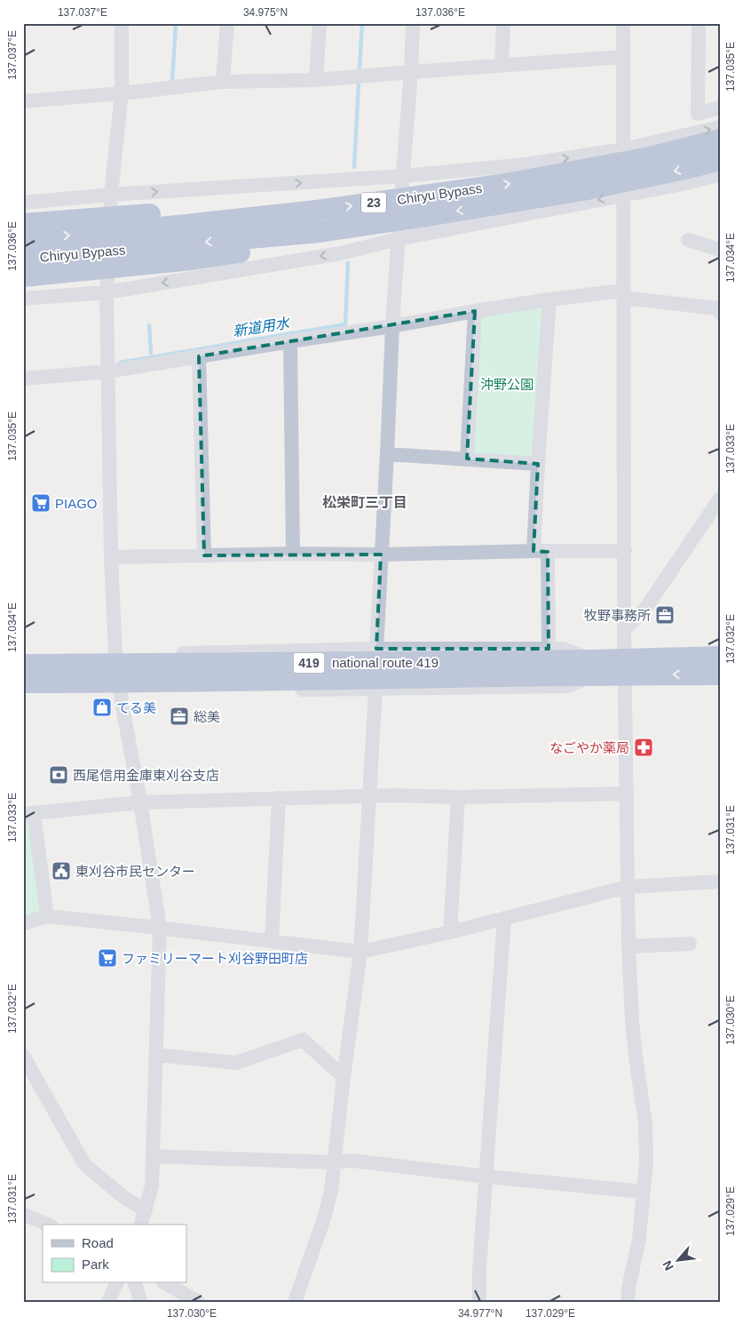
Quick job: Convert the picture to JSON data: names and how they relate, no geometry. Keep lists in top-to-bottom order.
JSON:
{
  "streets": {
    "highway": [
      "Chiryu Bypass",
      "23",
      "national route 419",
      "419"
    ]
  },
  "districts": ["松栄町三丁目"],
  "water": ["新道用水"],
  "parks": ["沖野公園"],
  "places": {
    "supermarket": ["PIAGO", "ファミリーマート刈谷野田町店"],
    "office": ["牧野事務所", "総美"],
    "shop": ["てる美"],
    "pharmacy": ["なごやか薬局"],
    "bank": ["西尾信用金庫東刈谷支店"],
    "public building": ["東刈谷市民センター"]
  },
  "legend": ["Road", "Park"],
  "north": "bottom left",
  "coordinates": [
    "137.037°E",
    "34.975°N",
    "137.036°E",
    "137.035°E",
    "137.034°E",
    "137.033°E",
    "137.032°E",
    "137.031°E",
    "137.030°E",
    "137.029°E",
    "34.977°N"
  ]
}
